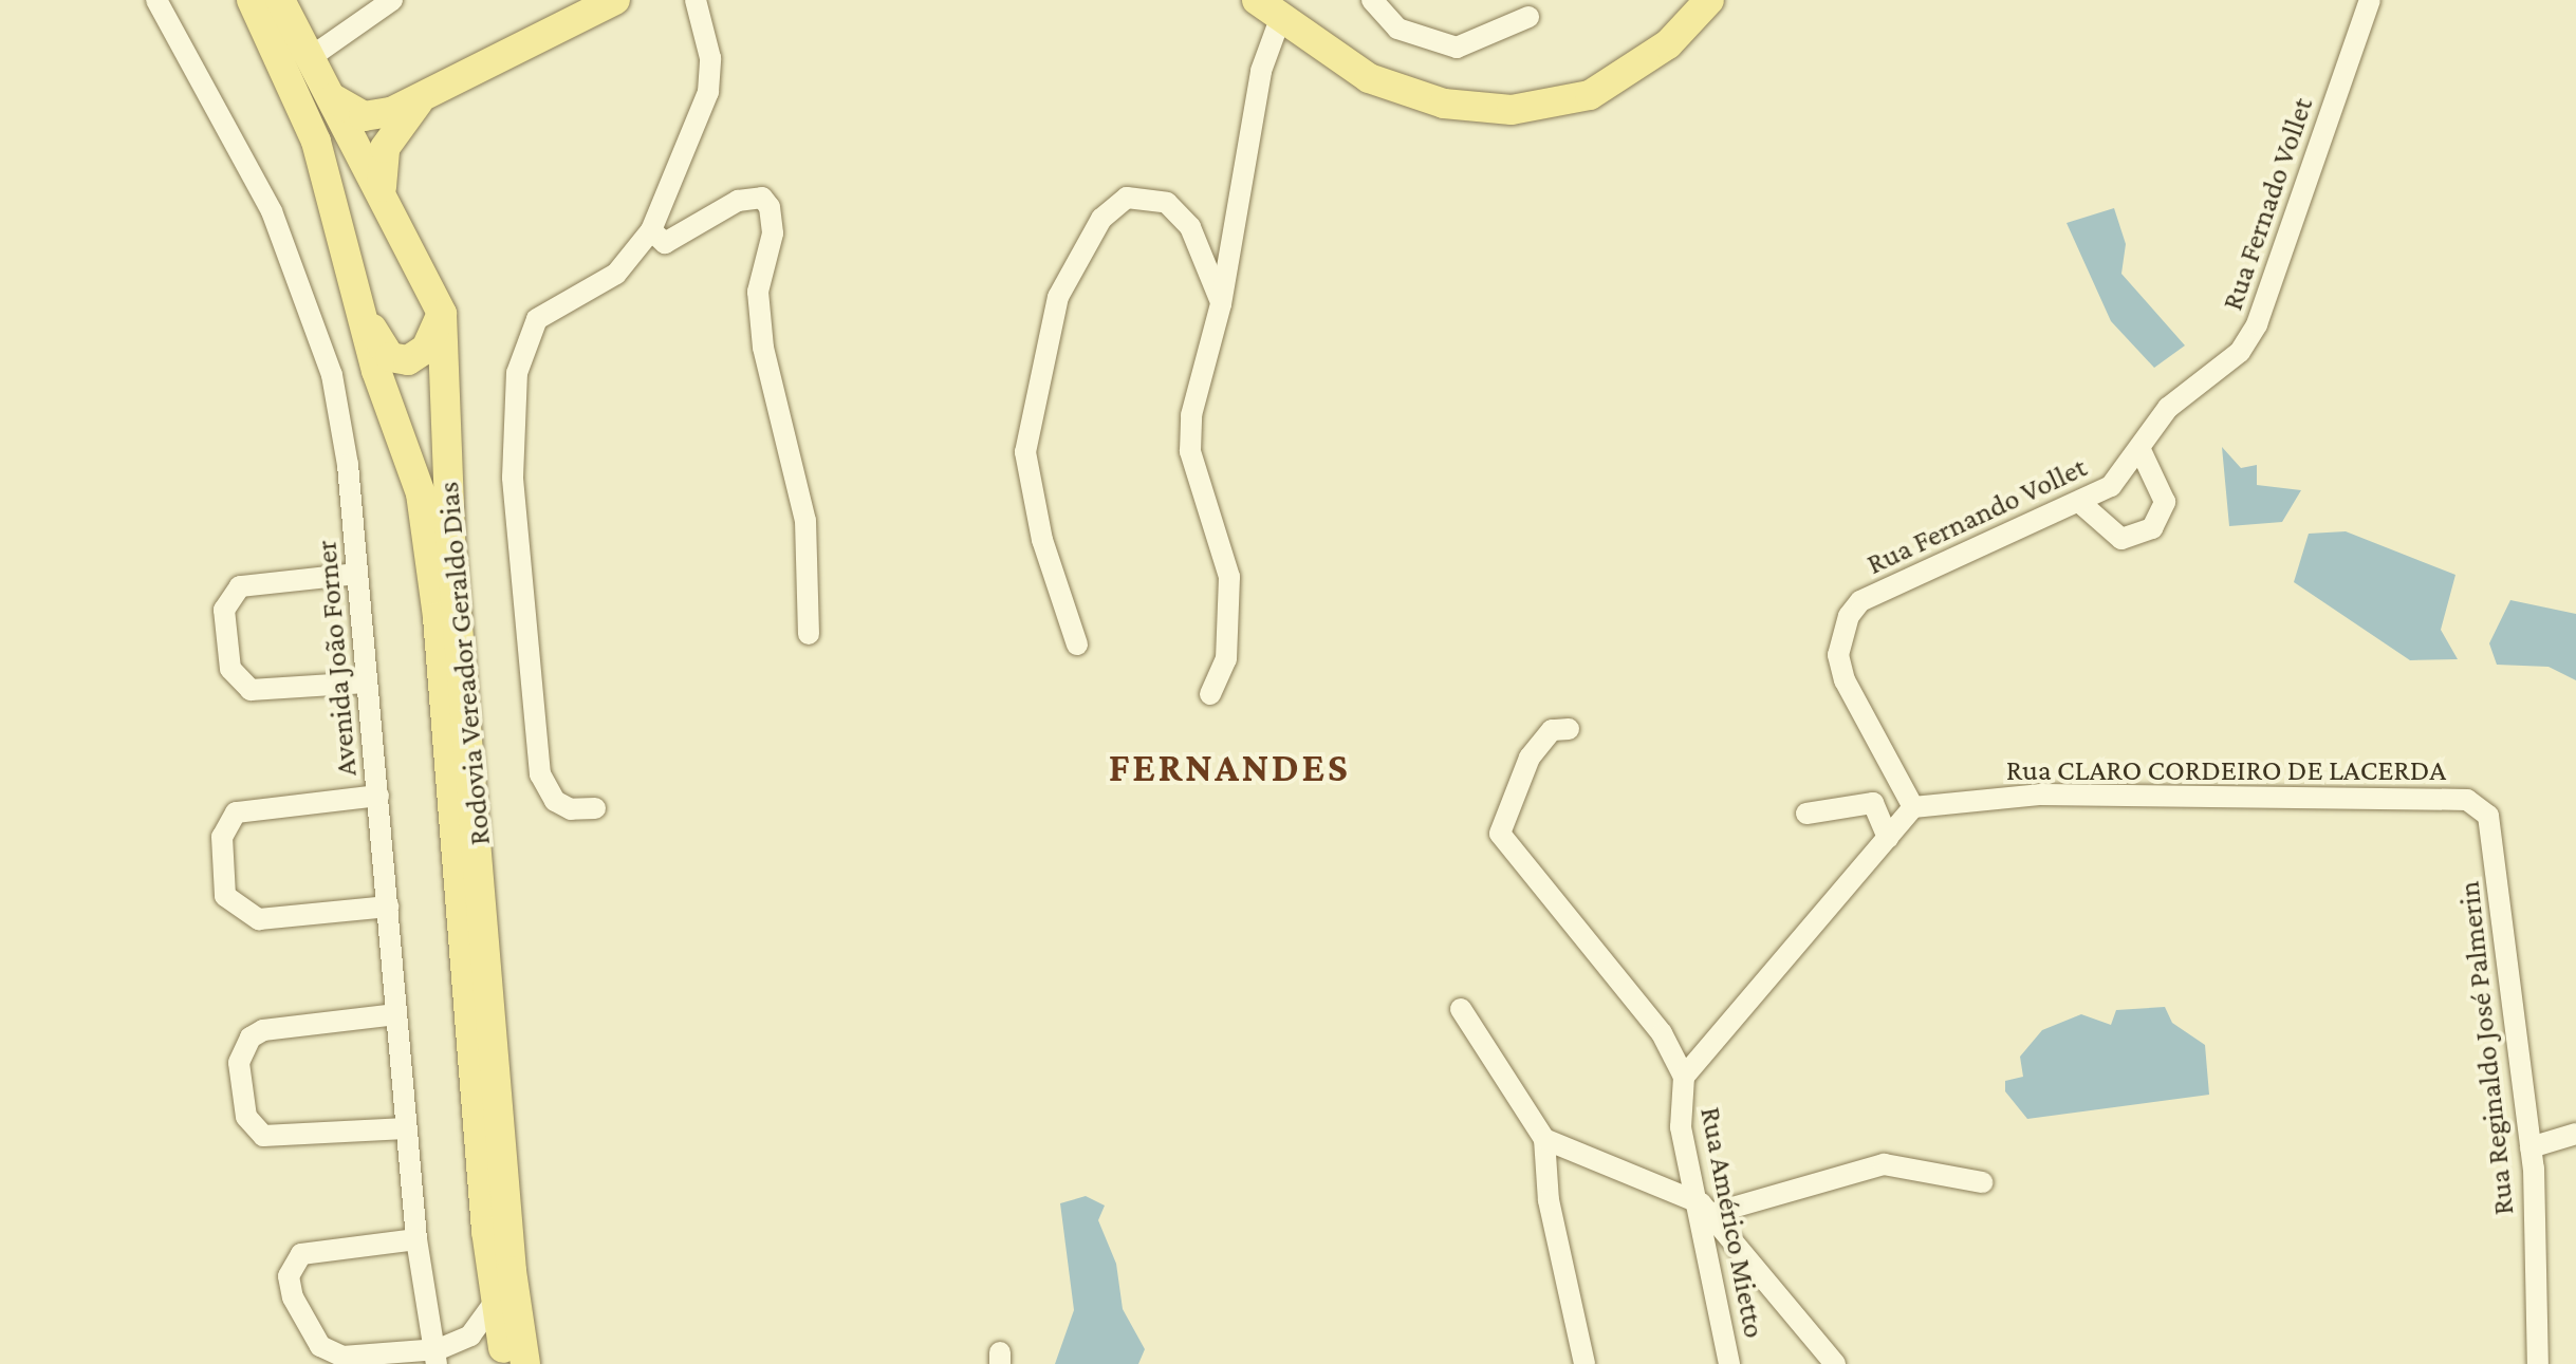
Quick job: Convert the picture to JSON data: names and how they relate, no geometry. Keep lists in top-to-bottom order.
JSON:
{
  "streets": {
    "main road": ["Rodovia Vereador Geraldo Dias"],
    "street": [
      "Rua Fernado Vollet",
      "Rua Fernando Vollet",
      "Avenida João Forner",
      "Rua CLARO CORDEIRO DE LACERDA",
      "Rua Reginaldo José Palmerin",
      "Rua Américo Mietto"
    ]
  },
  "crossings": [
    ["Rua Fernado Vollet", "Rua Fernando Vollet"],
    ["Rua Fernando Vollet", "Rua CLARO CORDEIRO DE LACERDA"],
    ["Rua CLARO CORDEIRO DE LACERDA", "Rua Reginaldo José Palmerin"]
  ],
  "districts": ["FERNANDES"]
}
